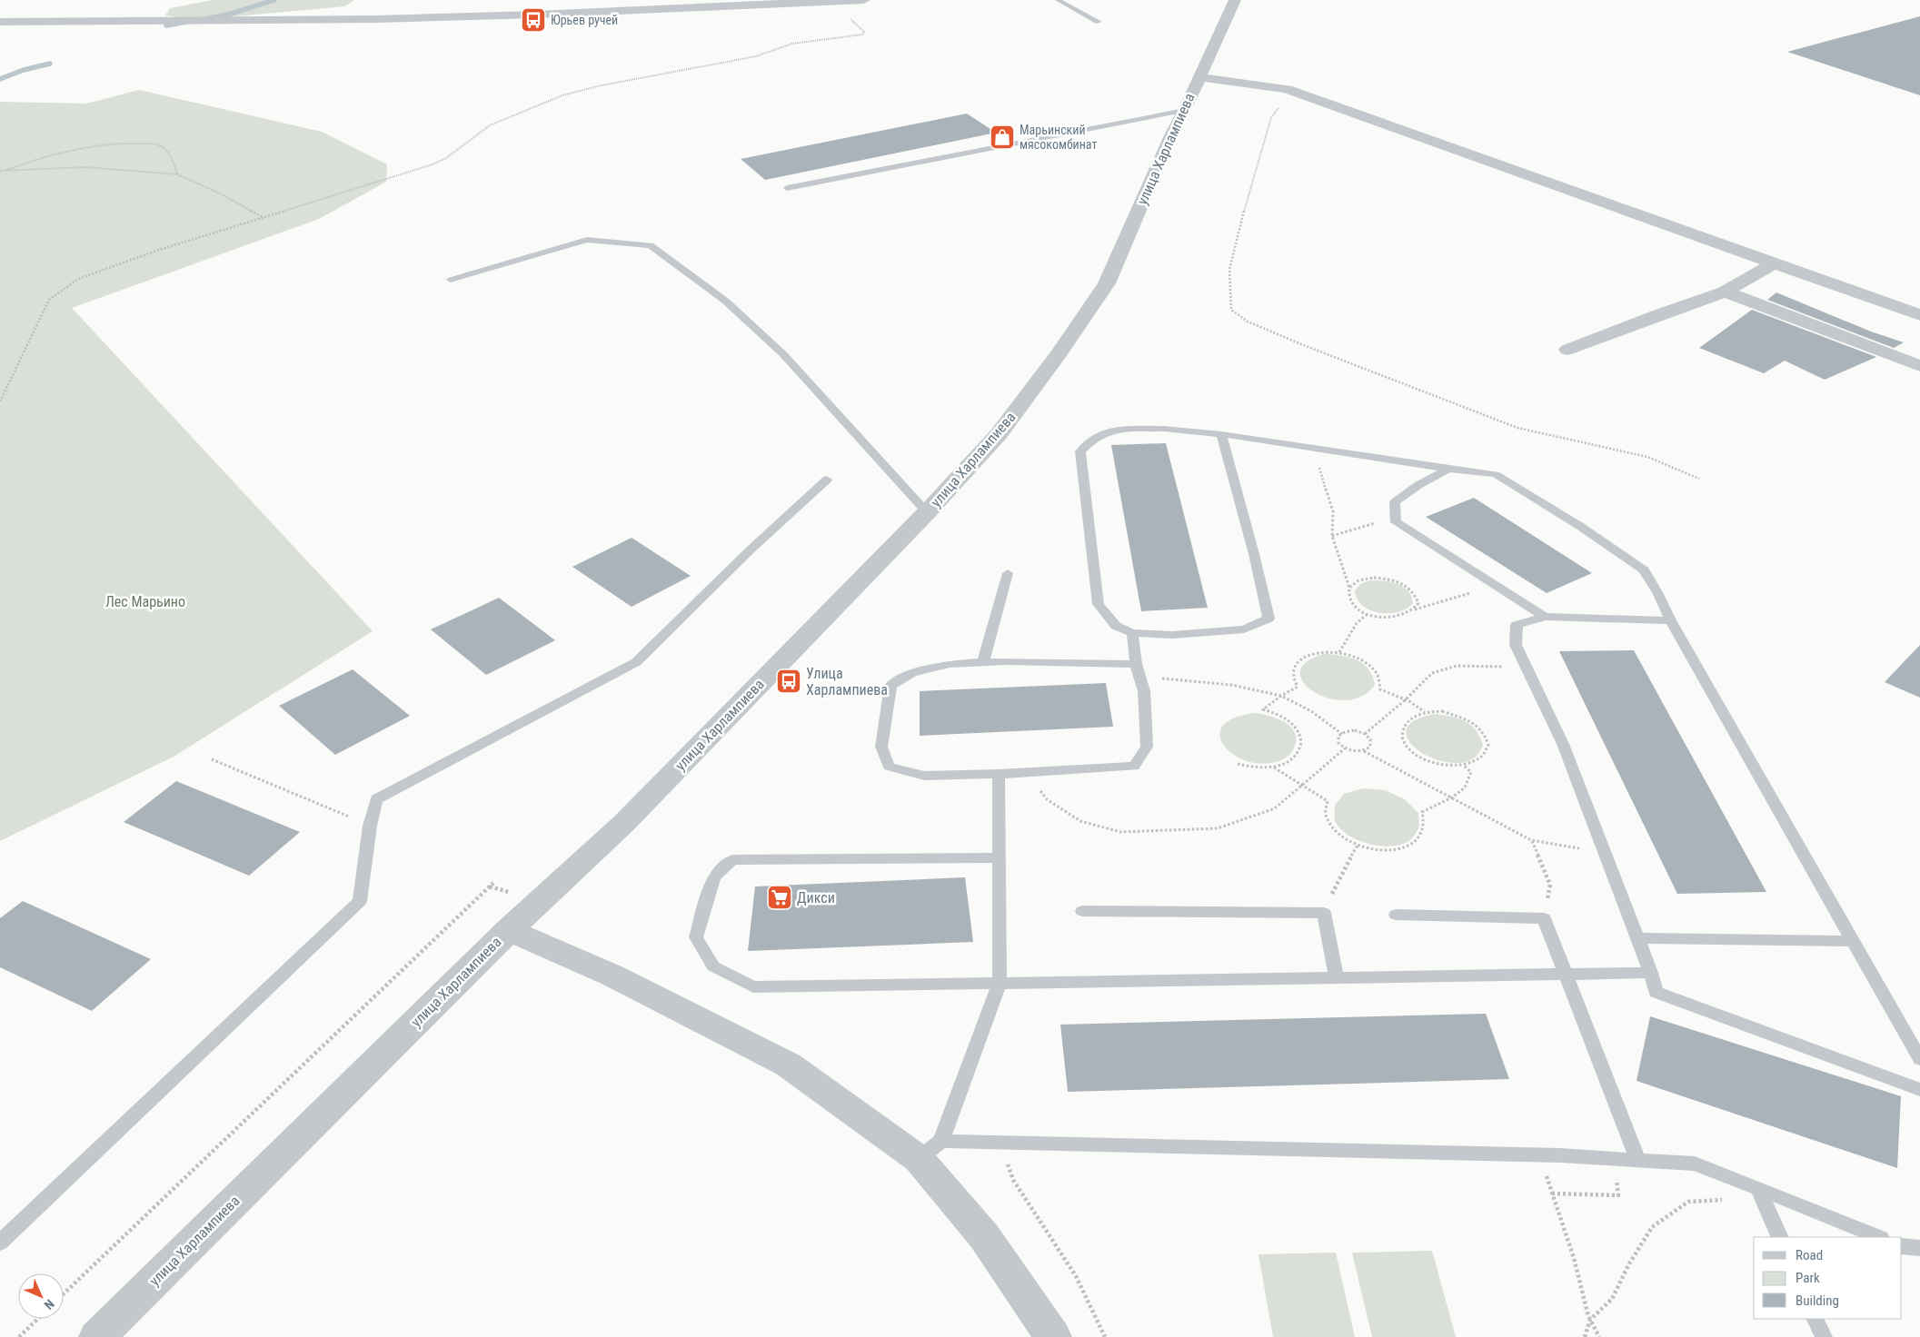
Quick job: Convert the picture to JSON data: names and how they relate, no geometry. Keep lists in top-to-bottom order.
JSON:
{
  "streets": {
    "street": ["улица Харлампиева"]
  },
  "parks": ["Лес Марьино"],
  "places": {
    "bus stop": ["Юрьев ручей", "Улица Харлампиева"],
    "shop": ["Марьинский мясокомбинат"],
    "supermarket": ["Дикси"]
  },
  "legend": ["Road", "Park", "Building"],
  "north": "bottom right"
}
